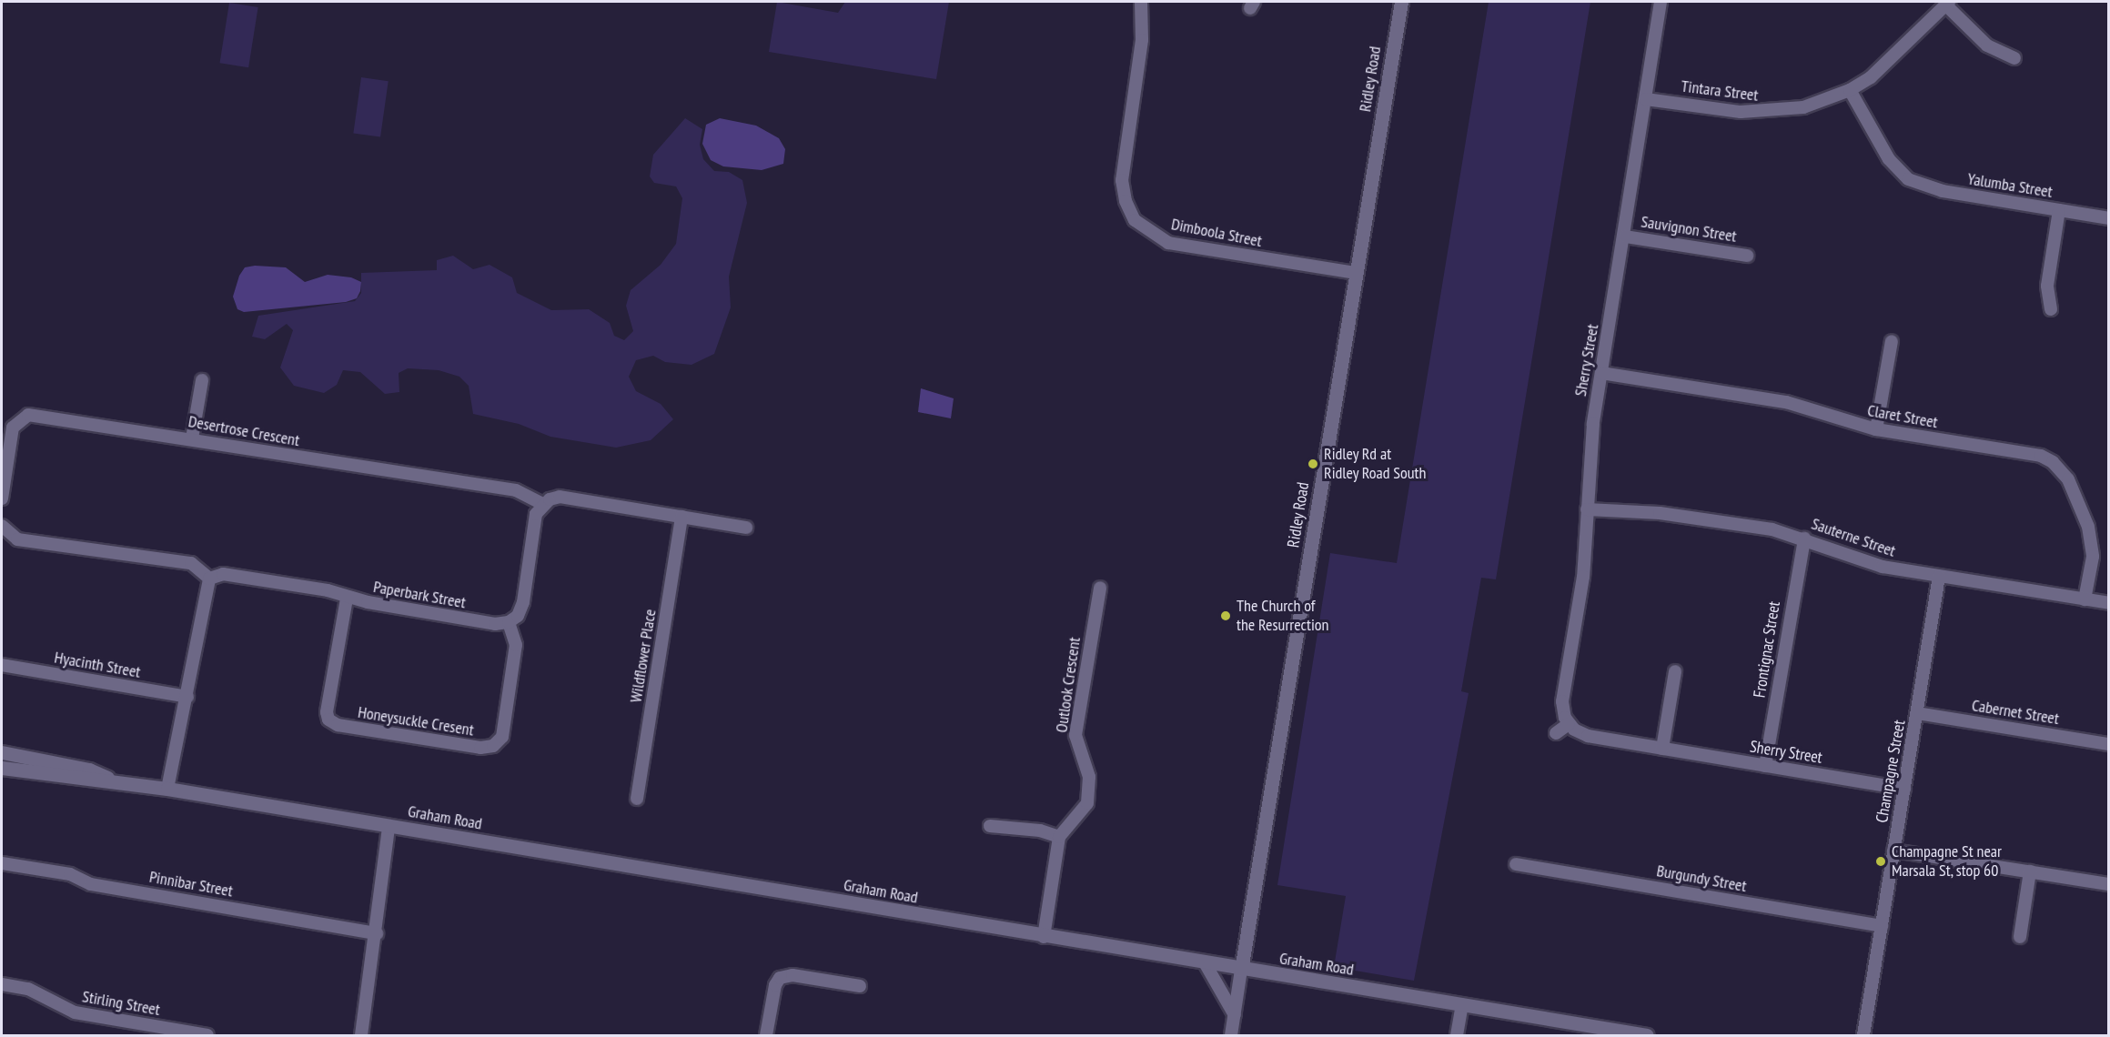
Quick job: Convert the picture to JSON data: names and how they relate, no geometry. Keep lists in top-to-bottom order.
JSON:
{
  "streets": {
    "street": [
      "Ridley Road",
      "Tintara Street",
      "Yalumba Street",
      "Sauvignon Street",
      "Dimboola Street",
      "Sherry Street",
      "Claret Street",
      "Desertrose Crescent",
      "Sauterne Street",
      "Paperbark Street",
      "Frontignac Street",
      "Wildflower Place",
      "Hyacinth Street",
      "Outlook Crescent",
      "Cabernet Street",
      "Honeysuckle Cresent",
      "Champagne Street",
      "Graham Road",
      "Burgundy Street",
      "Pinnibar Street",
      "Stirling Street"
    ]
  },
  "crossings": [
    ["Ridley Road", "Dimboola Street"],
    ["Ridley Road", "Graham Road"],
    ["Tintara Street", "Yalumba Street"],
    ["Tintara Street", "Sherry Street"],
    ["Sauvignon Street", "Sherry Street"],
    ["Sherry Street", "Claret Street"],
    ["Sherry Street", "Sauterne Street"],
    ["Sherry Street", "Frontignac Street"],
    ["Sherry Street", "Champagne Street"],
    ["Claret Street", "Sauterne Street"],
    ["Sauterne Street", "Frontignac Street"],
    ["Sauterne Street", "Champagne Street"],
    ["Paperbark Street", "Honeysuckle Cresent"],
    ["Cabernet Street", "Champagne Street"],
    ["Champagne Street", "Burgundy Street"]
  ],
  "places": ["Ridley Rd at Ridley Road South", "The Church of the Resurrection", "Champagne St near Marsala St, stop 60"]
}
